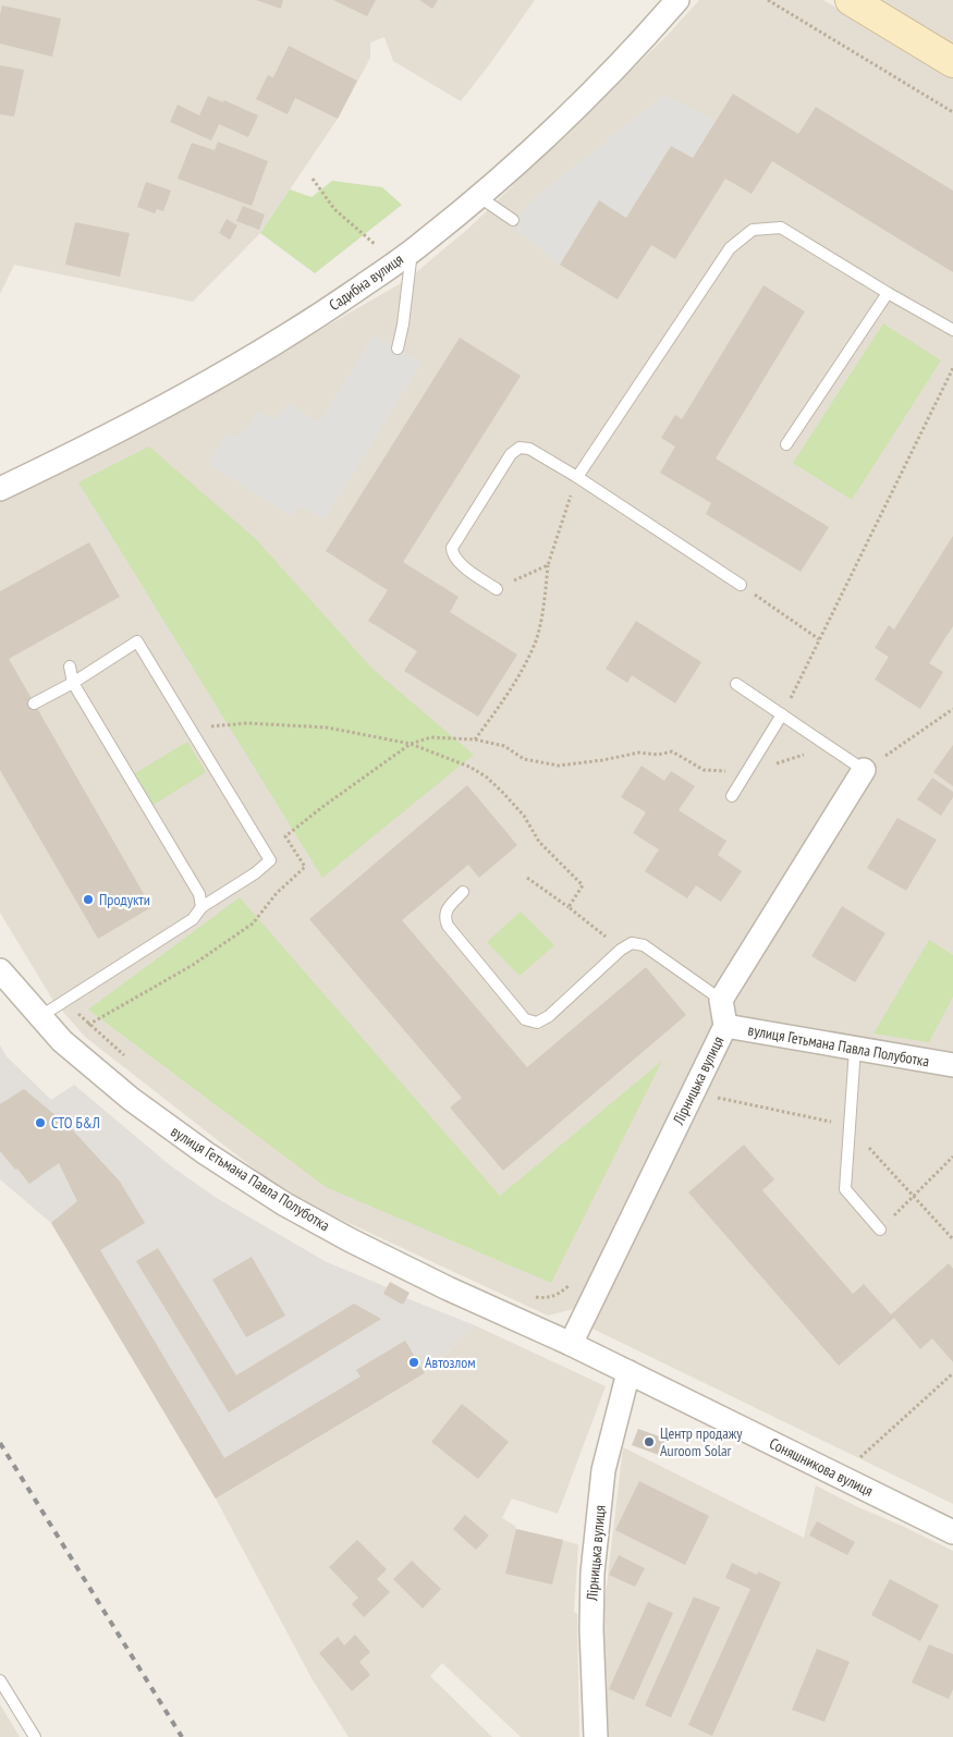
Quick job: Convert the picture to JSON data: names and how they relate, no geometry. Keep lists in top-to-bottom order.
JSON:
{
  "streets": {
    "street": [
      "Садибна вулиця",
      "вулиця Гетьмана Павла Полуботка",
      "Лірницька вулиця",
      "Соняшникова вулиця"
    ]
  },
  "crossings": [
    ["вулиця Гетьмана Павла Полуботка", "Лірницька вулиця"],
    ["вулиця Гетьмана Павла Полуботка", "Соняшникова вулиця"],
    ["Лірницька вулиця", "Соняшникова вулиця"]
  ],
  "places": [
    "Продукти",
    "СТО Б&Л",
    "Автозлом",
    "Центр продажу Auroom Solar"
  ]
}
